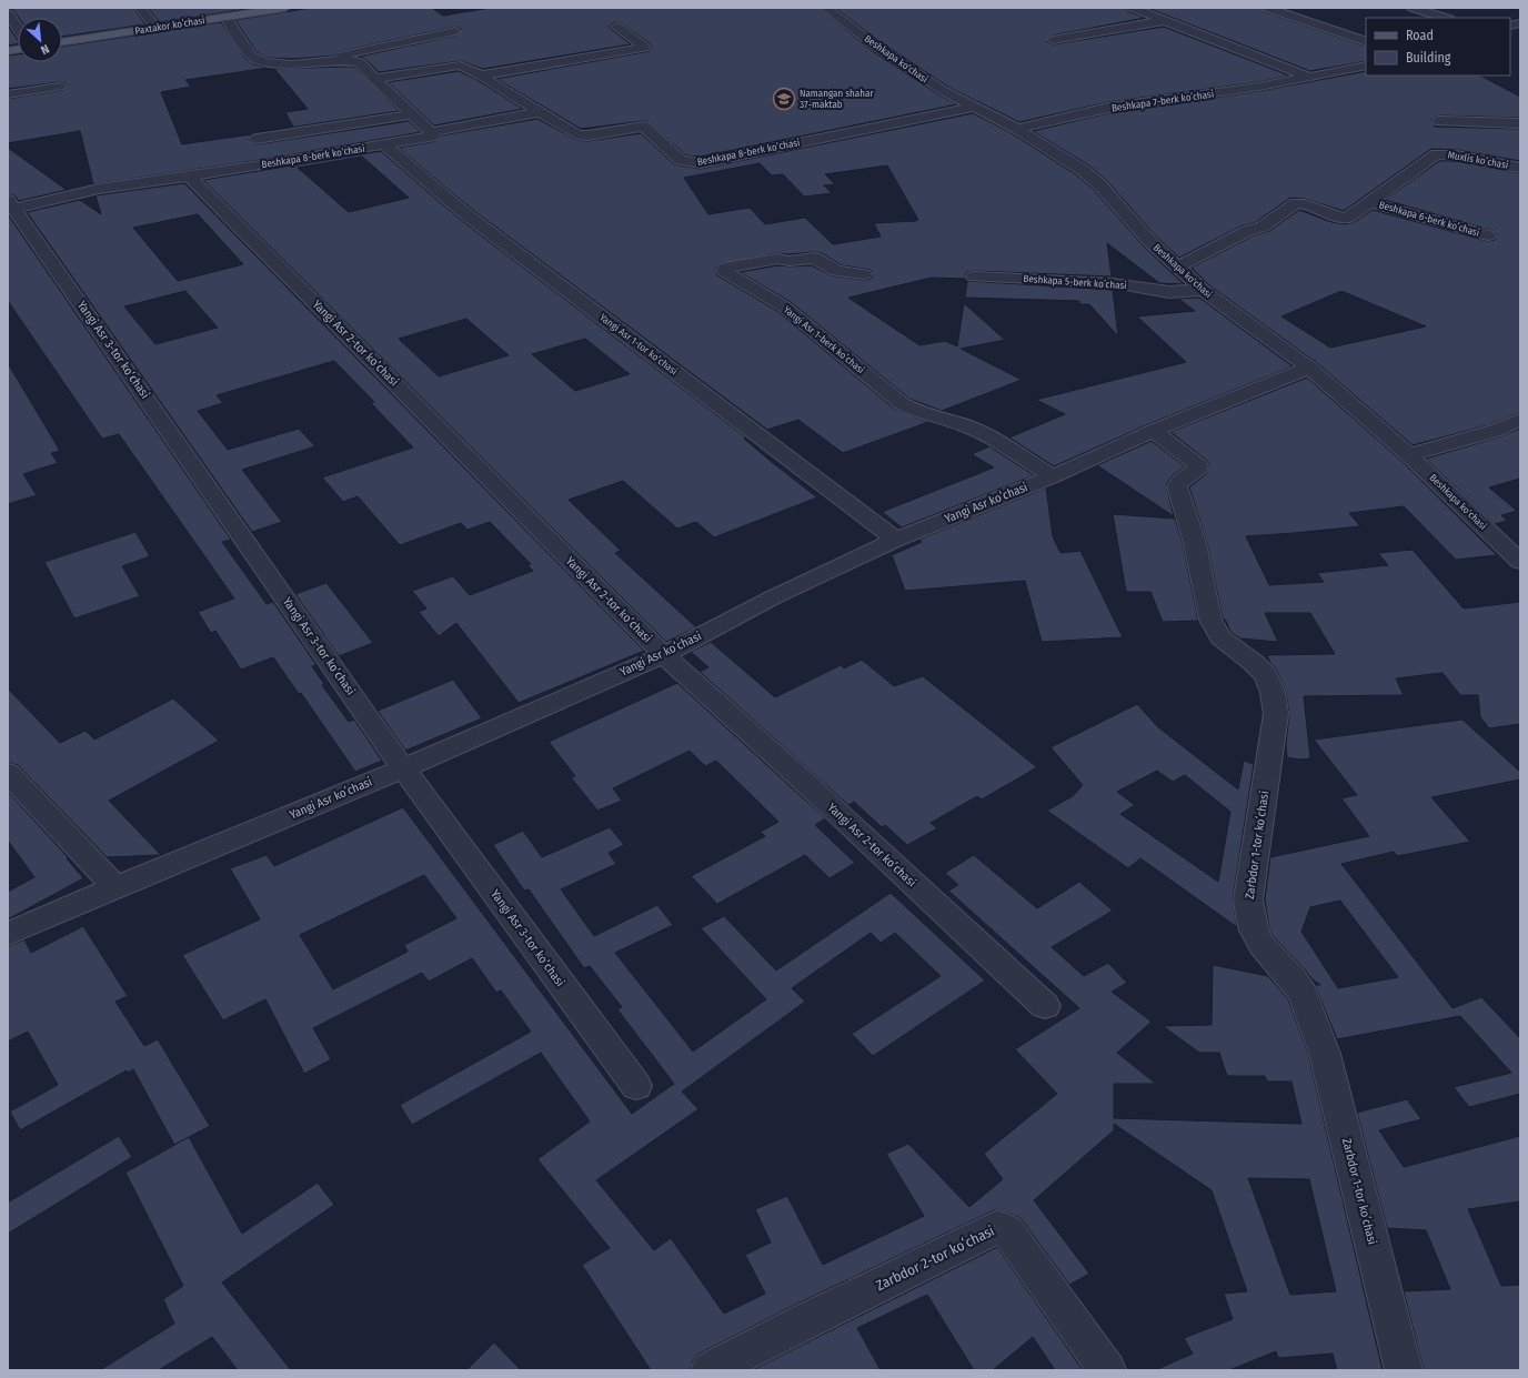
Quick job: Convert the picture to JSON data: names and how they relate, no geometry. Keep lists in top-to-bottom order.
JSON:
{
  "streets": {
    "main road": ["Paxtakor koʻchasi"],
    "street": [
      "Beshkapa ko'chasi",
      "Beshkapa 7-berk koʻchasi",
      "Beshkapa 8-berk koʼchasi",
      "Muxlis koʻchasi",
      "Beshkapa 6-berk koʻchasi",
      "Beshkapa 5-berk koʻchasi",
      "Yangi Asr 1-berk koʻchasi",
      "Yangi Asr 2-tor koʼchasi",
      "Yangi Asr 1-tor koʼchasi",
      "Yangi Asr 3-tor koʼchasi",
      "Yangi Asr koʻchasi",
      "Zarbdor 1-tor koʻchasi",
      "Zarbdor 2-tor koʻchasi"
    ]
  },
  "crossings": [
    ["Beshkapa ko'chasi", "Beshkapa 7-berk koʻchasi"],
    ["Beshkapa ko'chasi", "Beshkapa 8-berk koʼchasi"],
    ["Beshkapa ko'chasi", "Beshkapa 6-berk koʻchasi"],
    ["Beshkapa ko'chasi", "Beshkapa 5-berk koʻchasi"],
    ["Beshkapa ko'chasi", "Yangi Asr koʻchasi"],
    ["Beshkapa 8-berk koʼchasi", "Yangi Asr 2-tor koʼchasi"],
    ["Beshkapa 8-berk koʼchasi", "Yangi Asr 1-tor koʼchasi"],
    ["Beshkapa 8-berk koʼchasi", "Yangi Asr 3-tor koʼchasi"],
    ["Muxlis koʻchasi", "Beshkapa 6-berk koʻchasi"],
    ["Yangi Asr 1-berk koʻchasi", "Yangi Asr koʻchasi"],
    ["Yangi Asr 2-tor koʼchasi", "Yangi Asr koʻchasi"],
    ["Yangi Asr 1-tor koʼchasi", "Yangi Asr koʻchasi"],
    ["Yangi Asr 3-tor koʼchasi", "Yangi Asr koʻchasi"],
    ["Yangi Asr koʻchasi", "Zarbdor 1-tor koʻchasi"]
  ],
  "places": {
    "school or university": ["Namangan shahar 37-maktab"]
  },
  "legend": ["Road", "Building"],
  "north": "bottom right"
}
